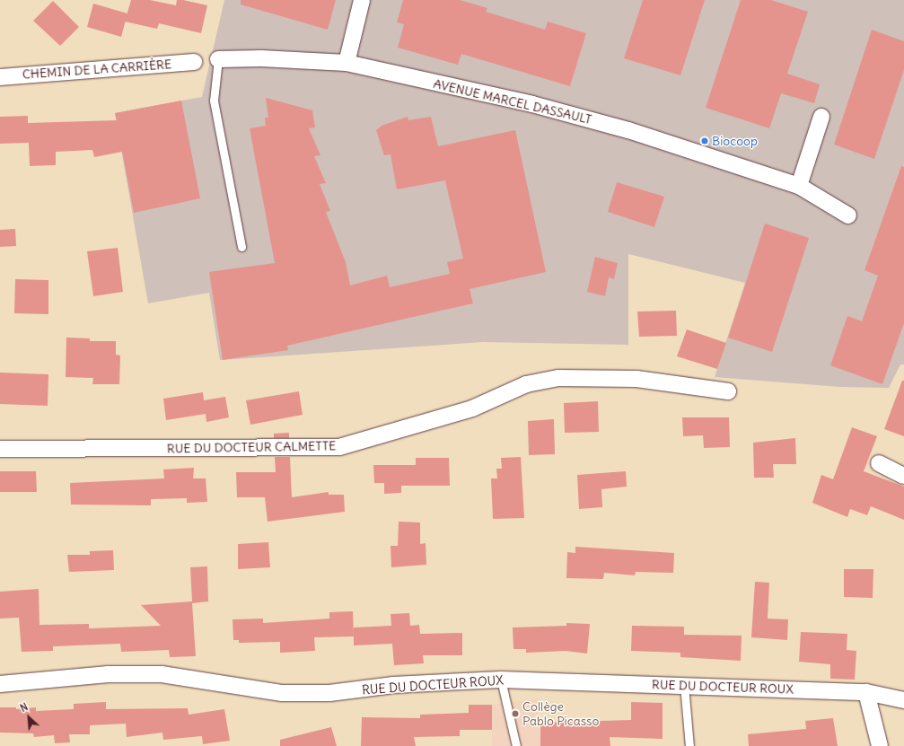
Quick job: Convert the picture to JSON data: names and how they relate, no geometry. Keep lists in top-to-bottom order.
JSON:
{
  "streets": {
    "street": [
      "CHEMIN DE LA CARRIÈRE",
      "AVENUE MARCEL DASSAULT",
      "RUE DU DOCTEUR CALMETTE",
      "RUE DU DOCTEUR ROUX"
    ]
  },
  "places": ["Biocoop", "Collège Pablo Picasso"],
  "north": "top left"
}
